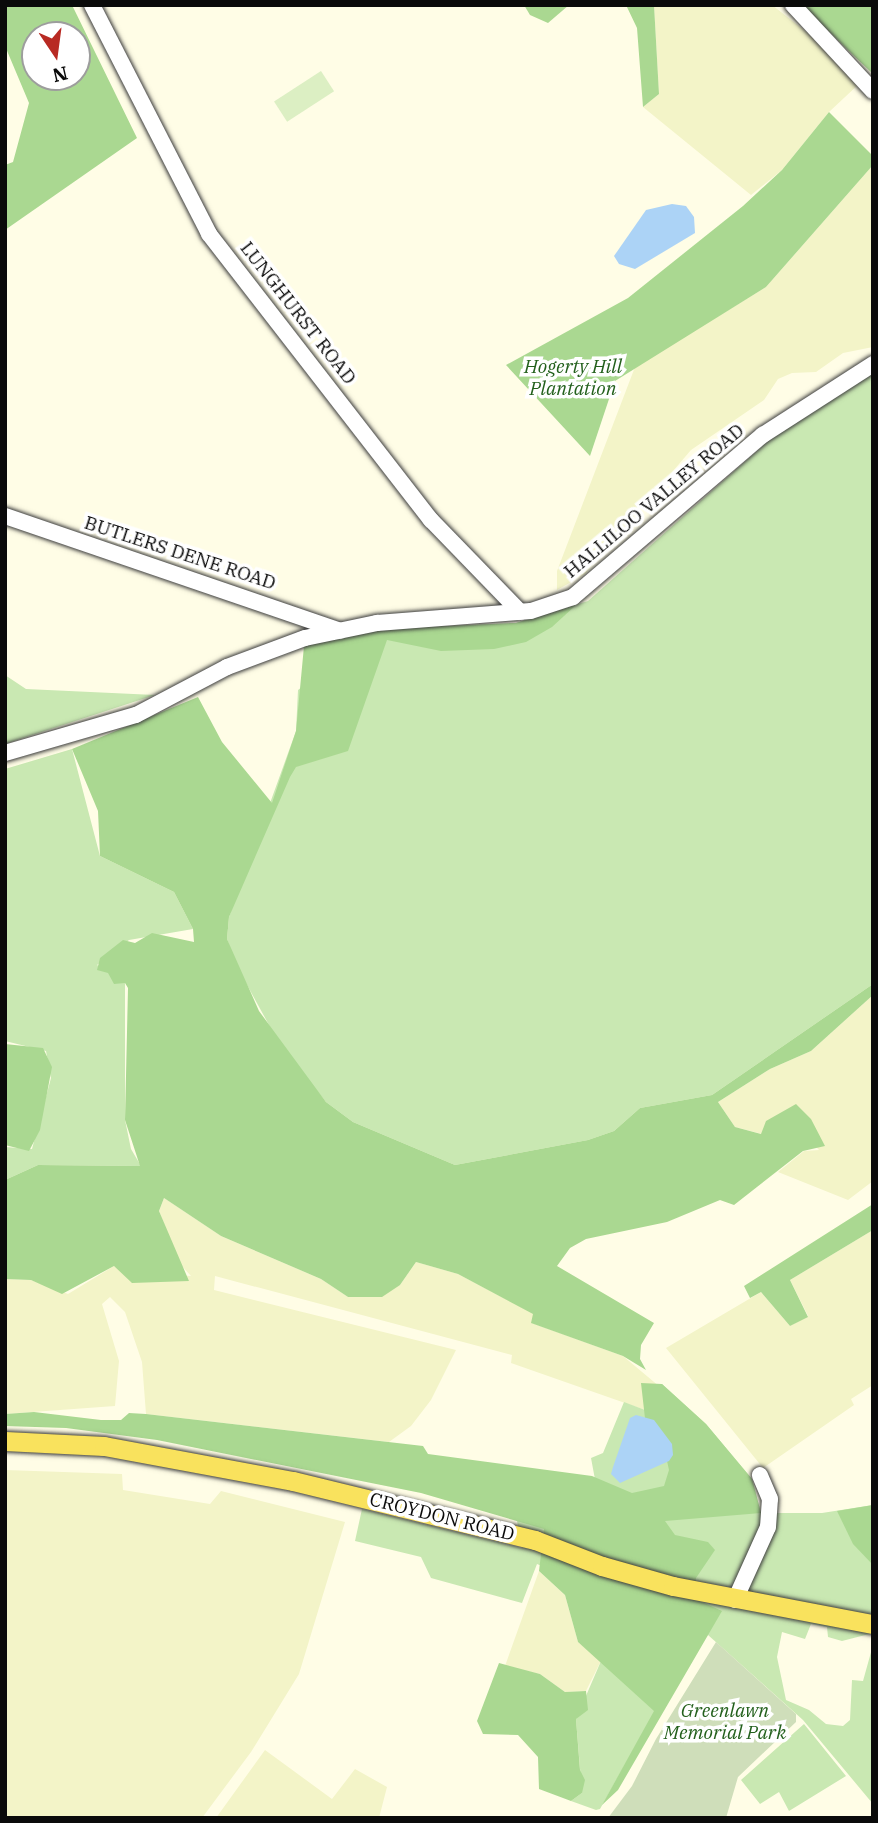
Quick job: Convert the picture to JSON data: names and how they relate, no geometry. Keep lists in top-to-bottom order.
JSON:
{
  "streets": {
    "main road": ["CROYDON ROAD"],
    "street": ["LUNGHURST ROAD", "HALLILOO VALLEY ROAD", "BUTLERS DENE ROAD"]
  },
  "crossings": [
    ["LUNGHURST ROAD", "HALLILOO VALLEY ROAD"],
    ["HALLILOO VALLEY ROAD", "BUTLERS DENE ROAD"]
  ],
  "parks": ["Hogerty Hill Plantation", "Greenlawn Memorial Park"],
  "north": "bottom"
}
